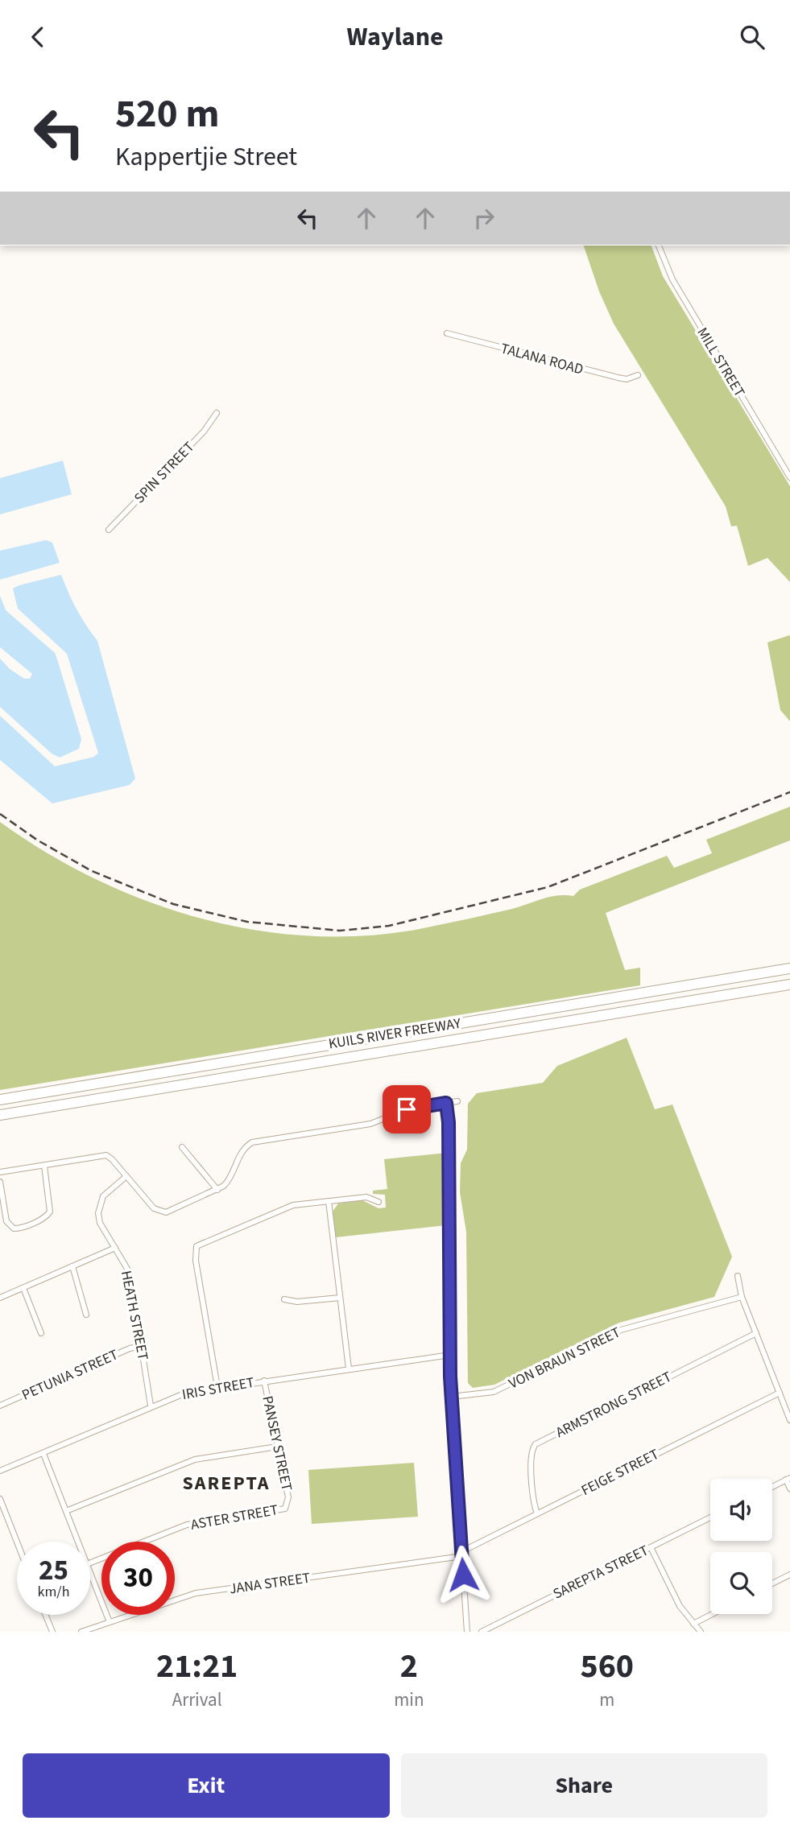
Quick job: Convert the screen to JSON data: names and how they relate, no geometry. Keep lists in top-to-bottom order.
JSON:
{
  "streets": {
    "highway": ["KUILS RIVER FREEWAY"],
    "street": [
      "TALANA ROAD",
      "MILL STREET",
      "SPIN STREET",
      "HEATH STREET",
      "VON BRAUN STREET",
      "PETUNIA STREET",
      "IRIS STREET",
      "ARMSTRONG STREET",
      "PANSEY STREET",
      "FEIGE STREET",
      "ASTER STREET",
      "SAREPTA STREET",
      "JANA STREET"
    ]
  },
  "crossings": [
    ["HEATH STREET", "PETUNIA STREET"],
    ["HEATH STREET", "IRIS STREET"],
    ["IRIS STREET", "PANSEY STREET"],
    ["ARMSTRONG STREET", "FEIGE STREET"],
    ["PANSEY STREET", "ASTER STREET"],
    ["FEIGE STREET", "JANA STREET"]
  ],
  "districts": ["SAREPTA"],
  "page": {
    "header": "Waylane",
    "turn": ["520 m", "Kappertjie Street"],
    "speed": "25 km/h",
    "limit": "30",
    "eta": [
      "21:21",
      "Arrival",
      "2",
      "min",
      "560",
      "m"
    ],
    "buttons": ["Exit", "Share"]
  }
}
